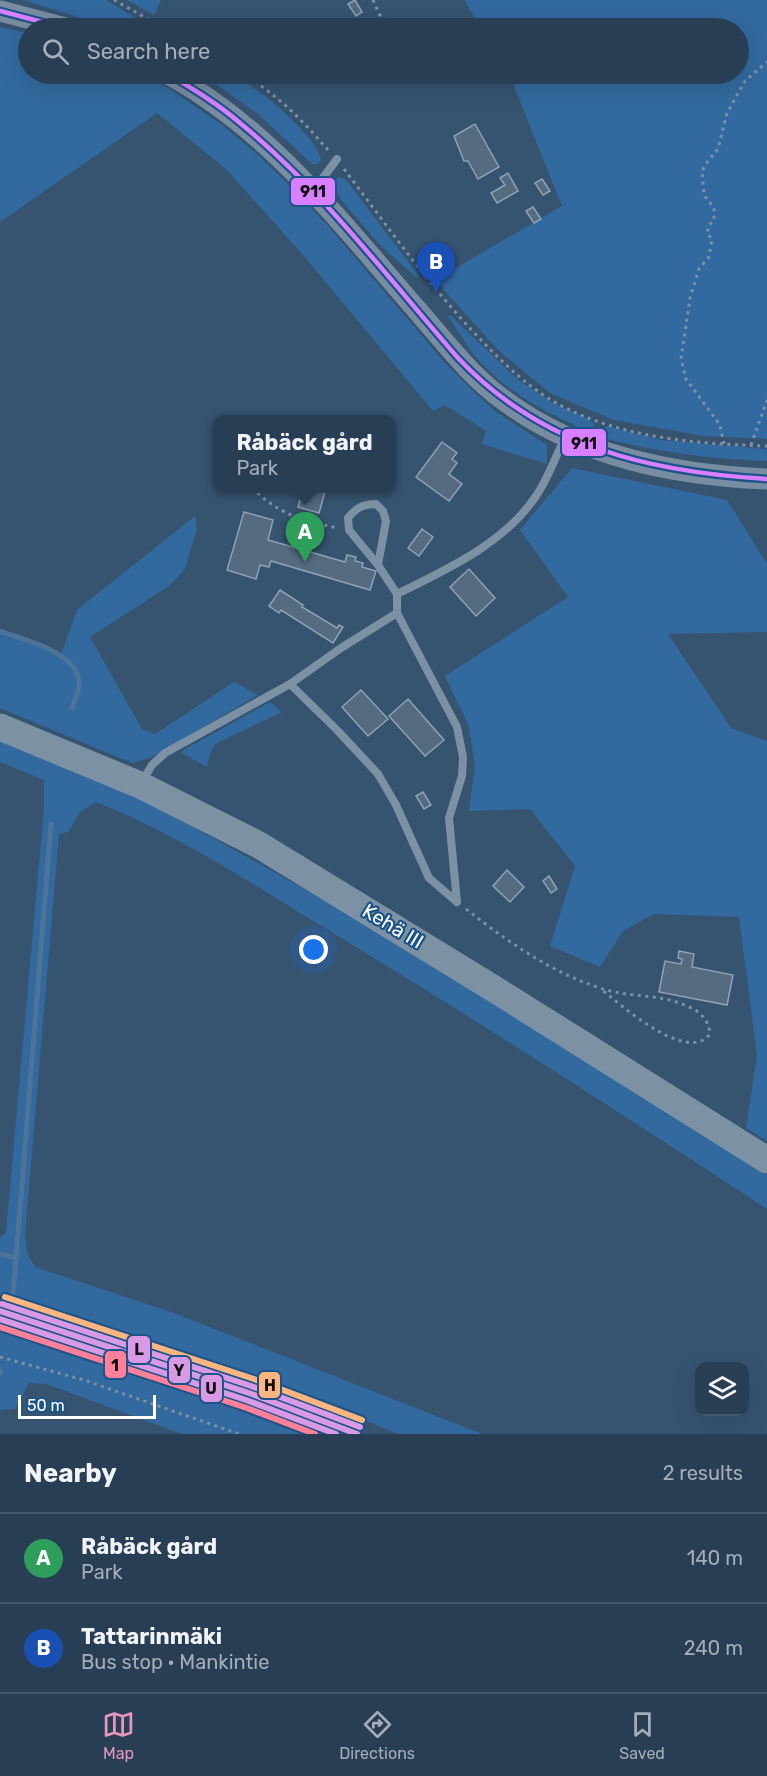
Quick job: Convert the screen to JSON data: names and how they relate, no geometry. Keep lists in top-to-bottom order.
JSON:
{
  "streets": {
    "highway": ["Kehä III"]
  },
  "lines": [
    "transit line 911",
    "transit line H",
    "transit line L",
    "transit line Y",
    "transit line U",
    "transit line 1"
  ],
  "scale_bar": "50 m",
  "page": {
    "search": "Search here",
    "pins": ["B", "A"],
    "popup": ["Råbäck gård", "Park"],
    "scale": "50 m",
    "heading": ["Nearby", "2 results"],
    "list": [
      {
        "mark": "A",
        "name": "Råbäck gård",
        "note": "Park",
        "value": "140 m"
      },
      {
        "mark": "B",
        "name": "Tattarinmäki",
        "note": "Bus stop · Mankintie",
        "value": "240 m"
      }
    ],
    "nav": ["Map", "Directions", "Saved"]
  }
}
